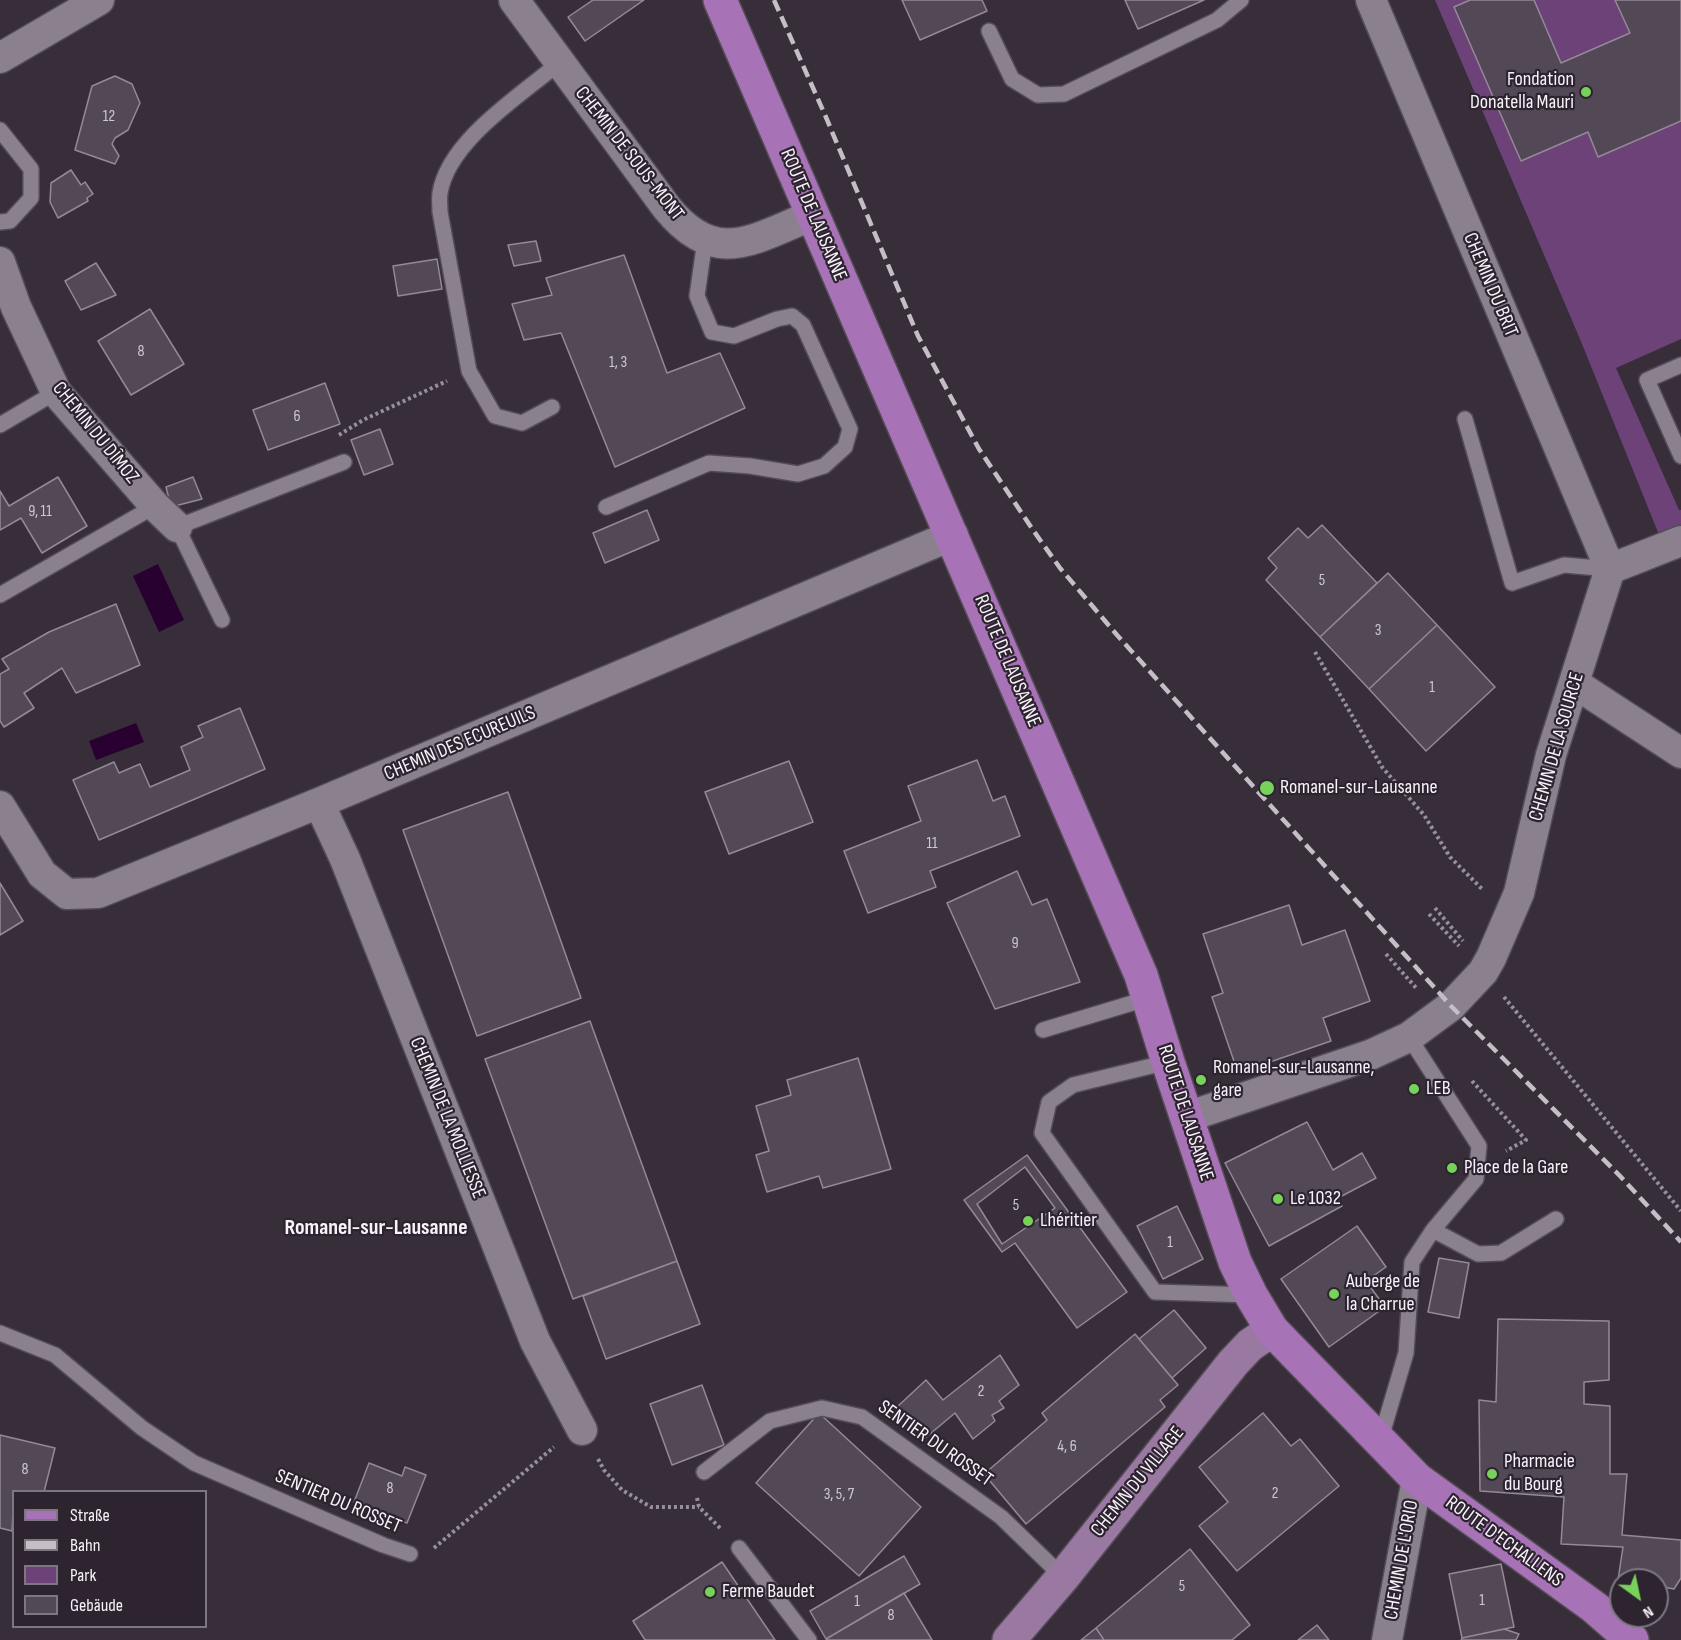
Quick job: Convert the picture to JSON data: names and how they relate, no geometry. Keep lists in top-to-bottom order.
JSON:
{
  "streets": {
    "main road": ["ROUTE DE LAUSANNE", "ROUTE D'ECHALLENS"],
    "street": [
      "CHEMIN DE SOUS-MONT",
      "CHEMIN DU BRIT",
      "CHEMIN DU DÎMOZ",
      "CHEMIN DES ECUREUILS",
      "CHEMIN DE LA SOURCE",
      "CHEMIN DE LA MOLLIESSE",
      "CHEMIN DU VILLAGE",
      "CHEMIN DE L'ORIO"
    ],
    "lane": ["SENTIER DU ROSSET"]
  },
  "crossings": [
    ["ROUTE DE LAUSANNE", "CHEMIN DES ECUREUILS"],
    ["ROUTE DE LAUSANNE", "CHEMIN DU VILLAGE"],
    ["ROUTE DE LAUSANNE", "ROUTE D'ECHALLENS"],
    ["CHEMIN DU BRIT", "CHEMIN DE LA SOURCE"],
    ["CHEMIN DES ECUREUILS", "CHEMIN DE LA MOLLIESSE"],
    ["CHEMIN DE LA MOLLIESSE", "SENTIER DU ROSSET"],
    ["SENTIER DU ROSSET", "CHEMIN DU VILLAGE"],
    ["CHEMIN DU VILLAGE", "ROUTE D'ECHALLENS"],
    ["ROUTE D'ECHALLENS", "CHEMIN DE L'ORIO"]
  ],
  "districts": ["Romanel-sur-Lausanne"],
  "places": [
    "Fondation Donatella Mauri",
    "Romanel-sur-Lausanne",
    "Romanel-sur-Lausanne, gare",
    "LEB",
    "Place de la Gare",
    "Le 1032",
    "Lhéritier",
    "Auberge de la Charrue",
    "Pharmacie du Bourg",
    "Ferme Baudet"
  ],
  "house_numbers": [
    "12",
    "8",
    "1, 3",
    "6",
    "9, 11",
    "5",
    "3",
    "1",
    "11",
    "9",
    "5",
    "1",
    "2",
    "4, 6",
    "8",
    "8",
    "2",
    "3, 5, 7",
    "5",
    "1",
    "1",
    "8"
  ],
  "legend": [
    "Straße",
    "Bahn",
    "Park",
    "Gebäude"
  ],
  "north": "bottom right"
}
